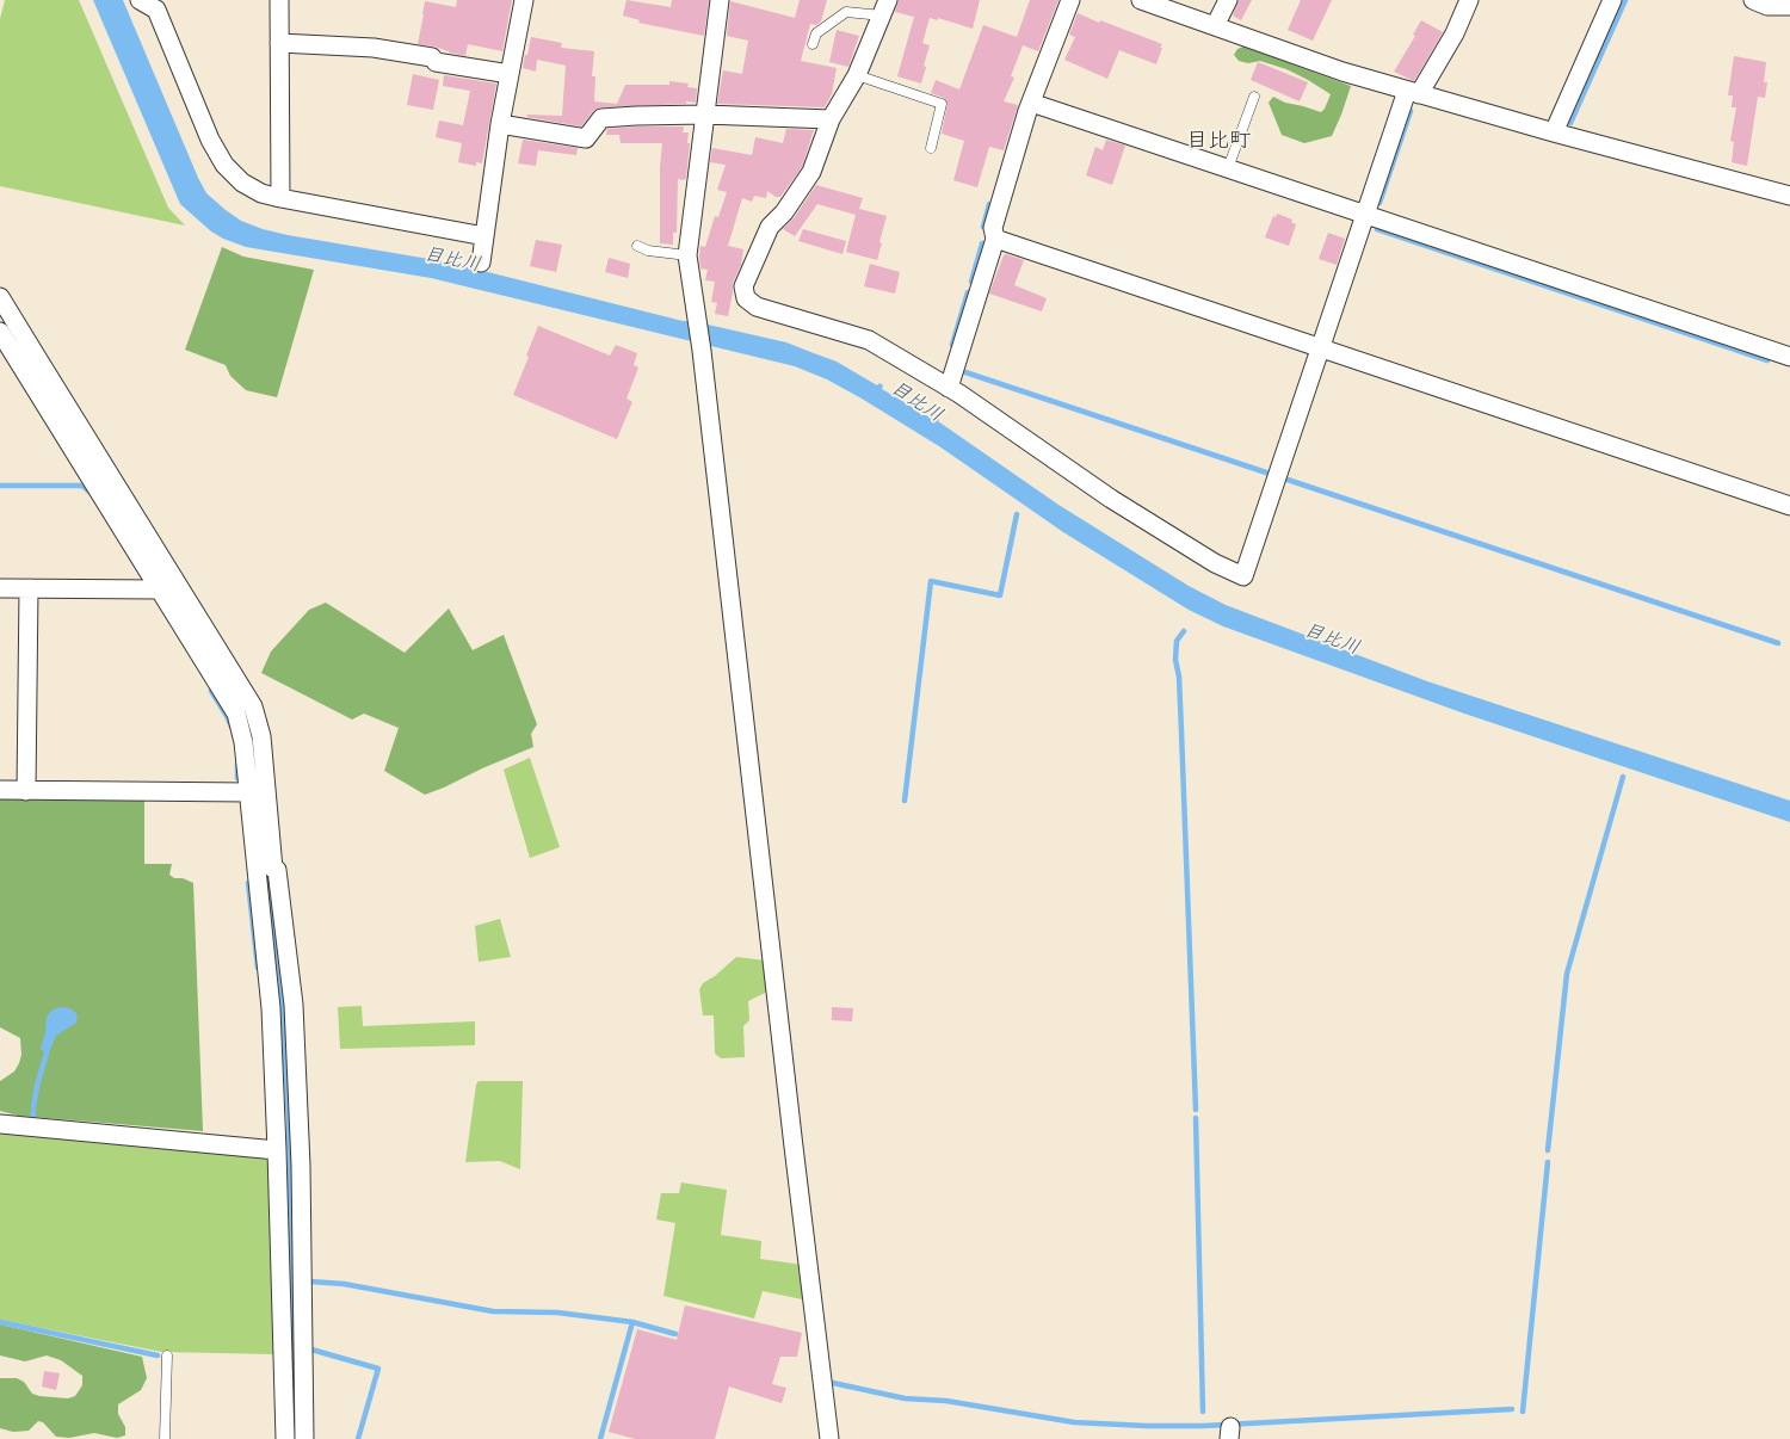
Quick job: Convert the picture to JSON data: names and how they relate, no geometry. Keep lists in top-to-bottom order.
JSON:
{
  "districts": ["目比町"],
  "water": ["目比川"]
}
